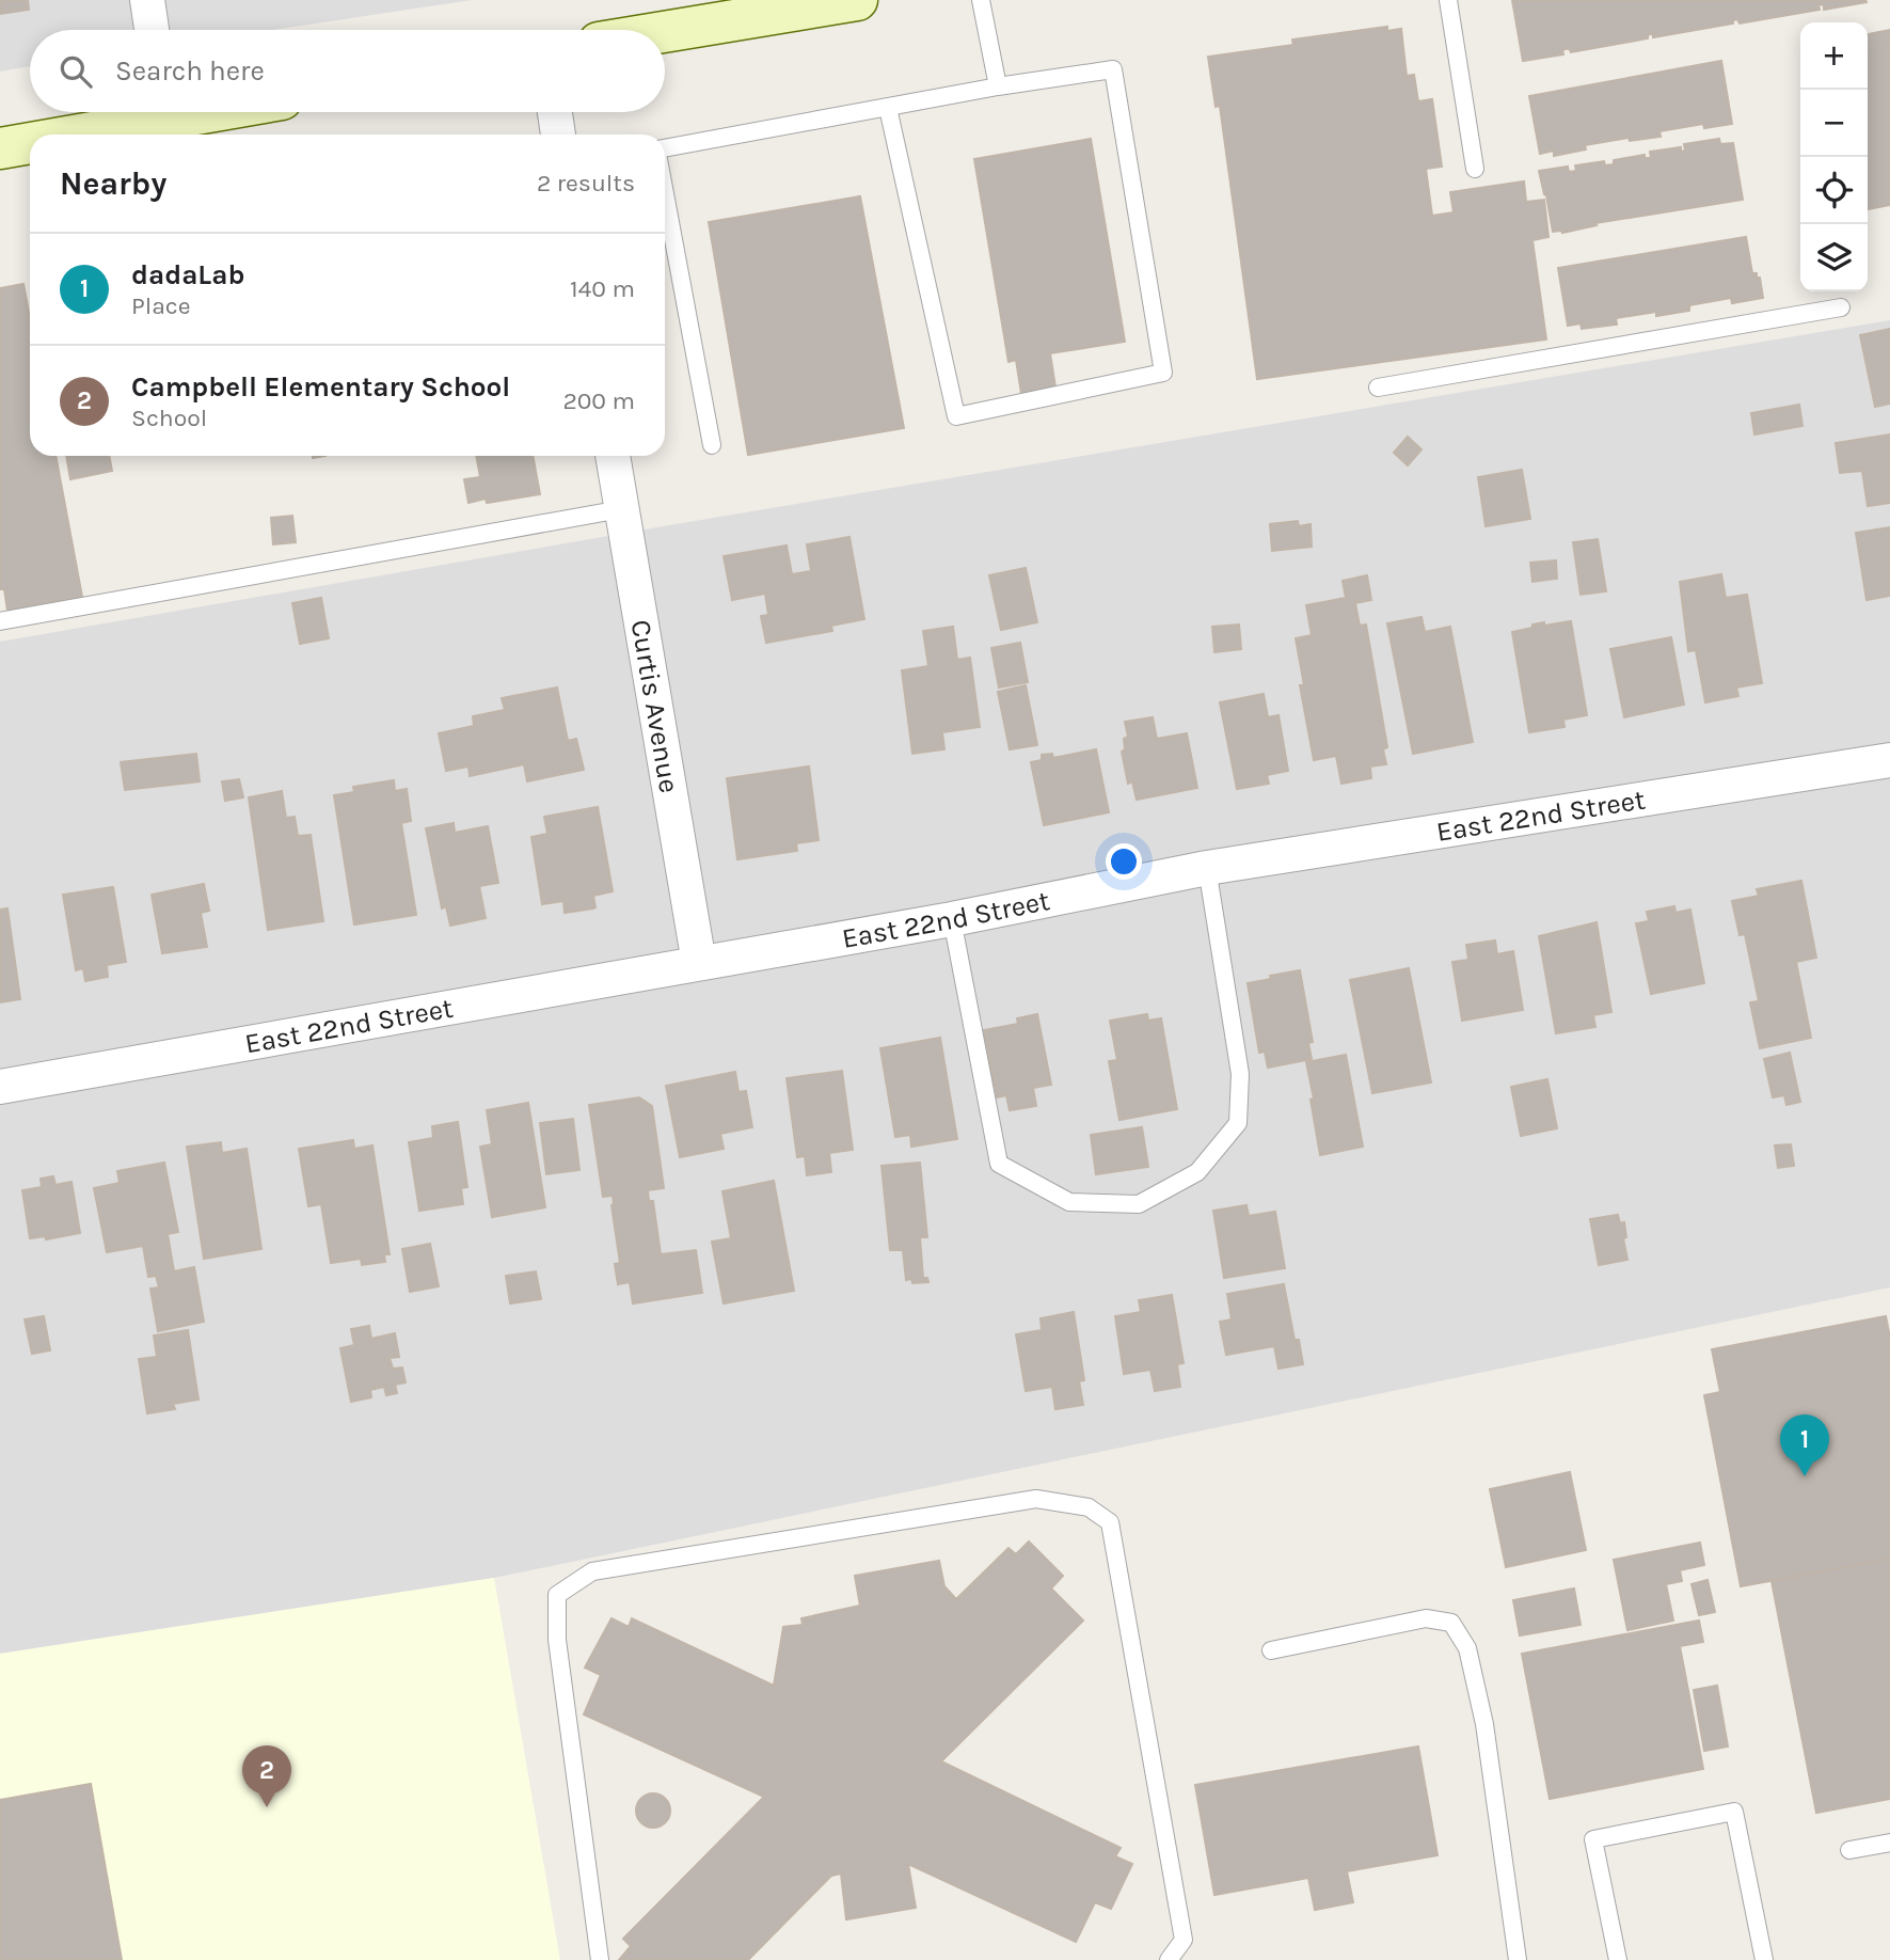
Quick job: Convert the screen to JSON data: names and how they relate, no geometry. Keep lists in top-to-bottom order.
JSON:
{
  "streets": {
    "street": ["Curtis Avenue", "East 22nd Street"]
  },
  "crossings": [
    ["Curtis Avenue", "East 22nd Street"]
  ],
  "page": {
    "map_buttons": ["+", "−"],
    "search": "Search here",
    "heading": ["Nearby", "2 results"],
    "list": [
      {
        "mark": "1",
        "name": "dadaLab",
        "note": "Place",
        "value": "140 m"
      },
      {
        "mark": "2",
        "name": "Campbell Elementary School",
        "note": "School",
        "value": "200 m"
      }
    ],
    "pins": ["1", "2"]
  }
}
